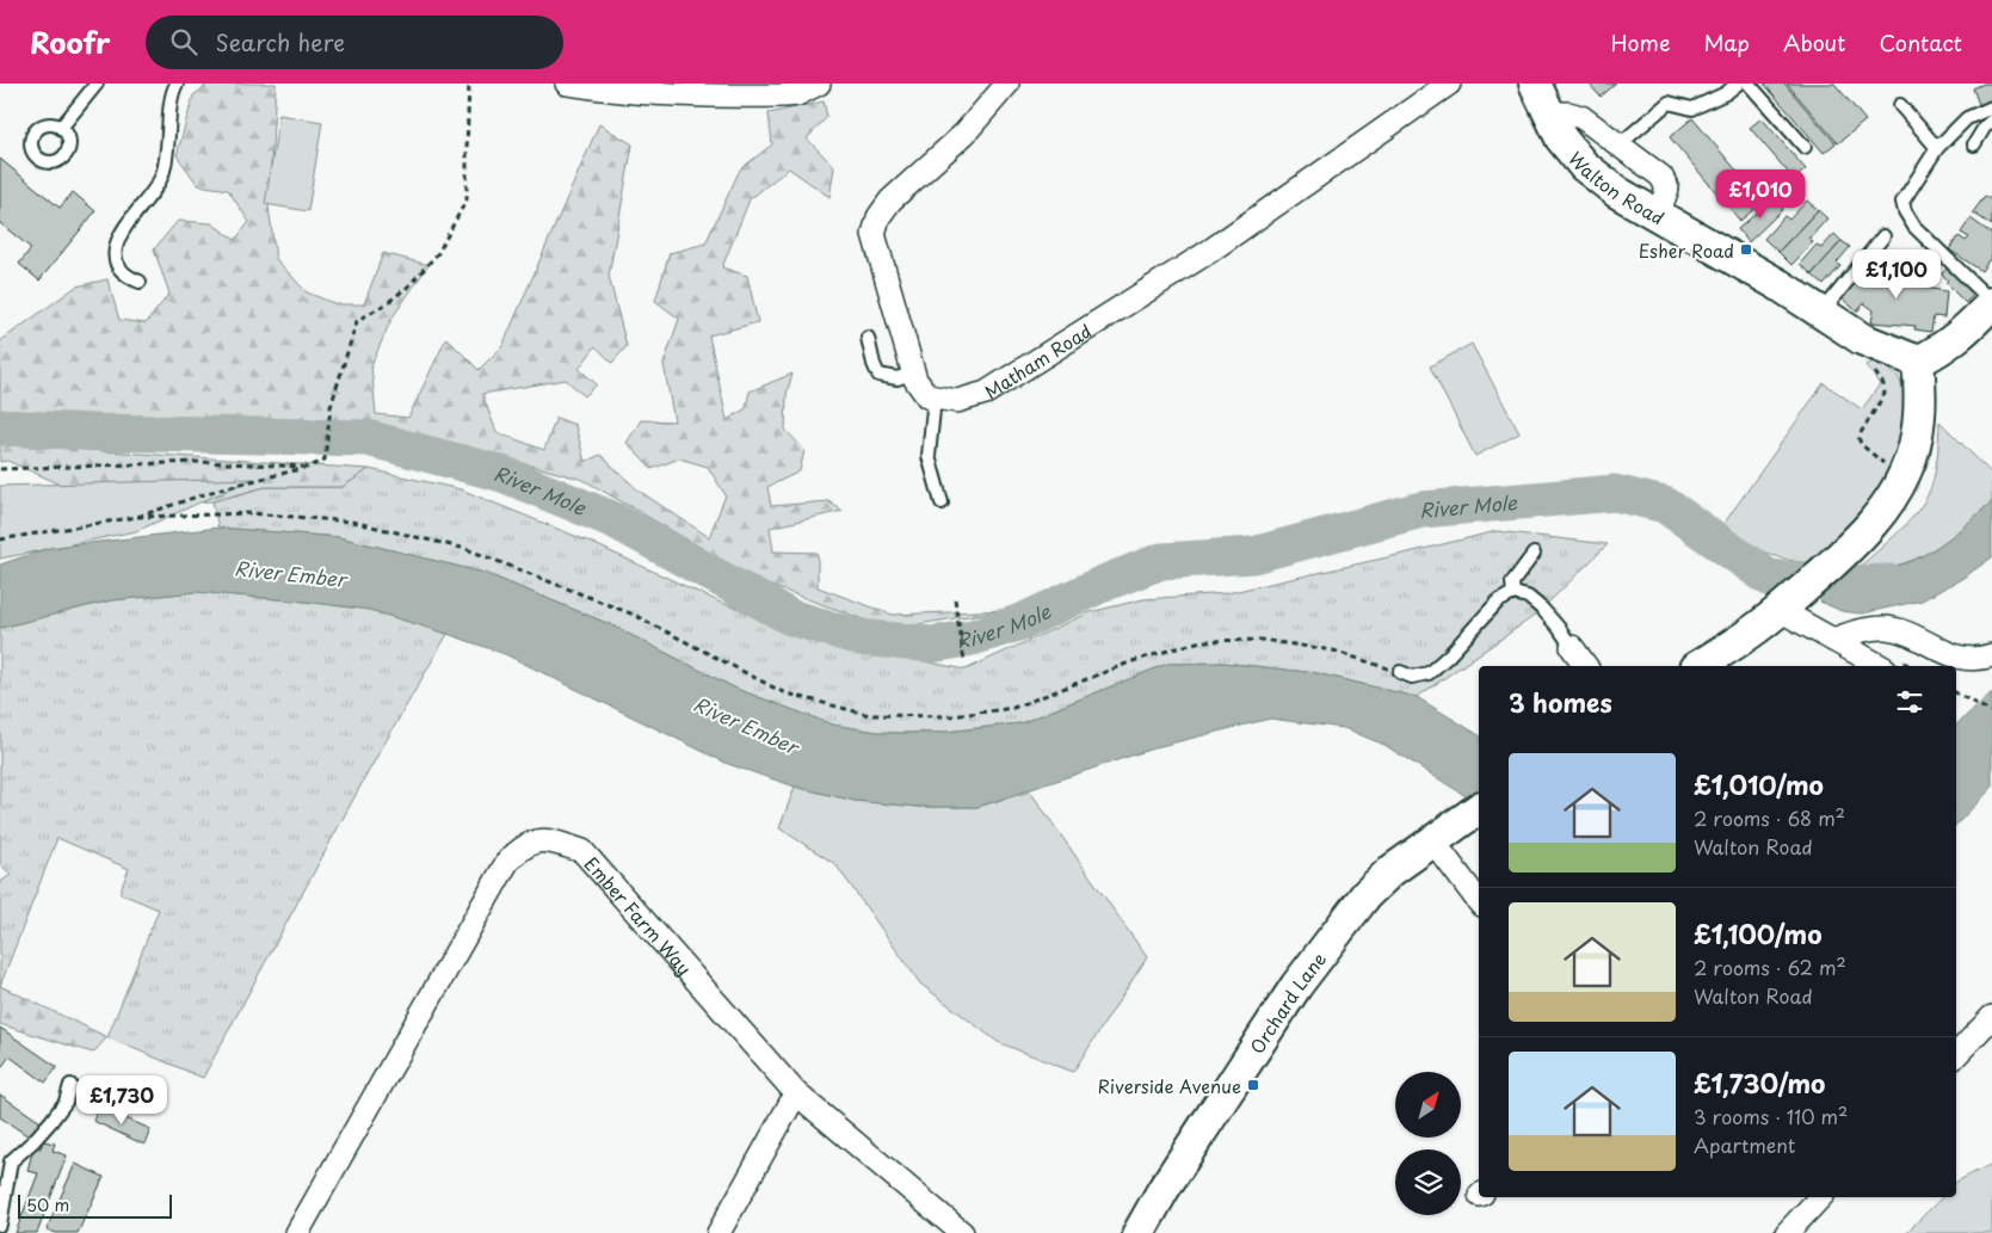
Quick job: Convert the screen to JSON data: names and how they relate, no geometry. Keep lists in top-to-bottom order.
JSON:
{
  "streets": {
    "main road": ["Walton Road", "Orchard Lane"],
    "street": ["Matham Road", "Ember Farm Way"]
  },
  "water": ["River Mole", "River Ember"],
  "places": {
    "transit": ["Esher Road", "Riverside Avenue"]
  },
  "scale_bar": "50 m",
  "north": "top right",
  "page": {
    "header": "Roofr",
    "search": "Search here",
    "nav": [
      "Home",
      "Map",
      "About",
      "Contact"
    ],
    "price": ["£1,010", "£1,100", "£1,730"],
    "heading": "3 homes",
    "list": [
      {
        "name": "£1,010/mo",
        "note": "2 rooms · 68 m² · Walton Road"
      },
      {
        "name": "£1,100/mo",
        "note": "2 rooms · 62 m² · Walton Road"
      },
      {
        "name": "£1,730/mo",
        "note": "3 rooms · 110 m² · Apartment"
      }
    ],
    "scale": "50 m"
  }
}
